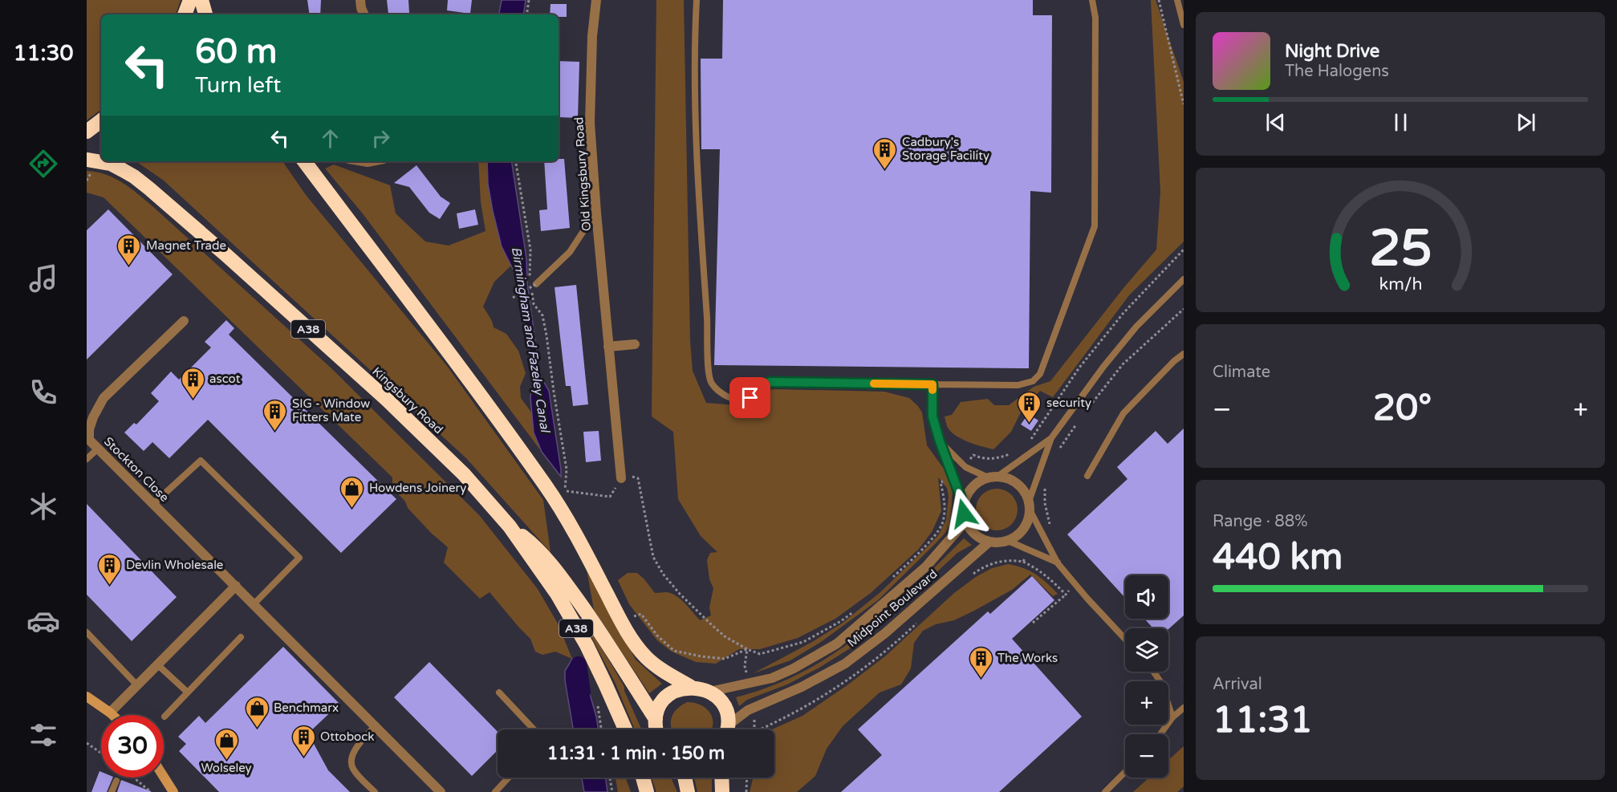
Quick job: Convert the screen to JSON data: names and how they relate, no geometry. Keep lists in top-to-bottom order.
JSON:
{
  "streets": {
    "highway": ["A38", "Kingsbury Road"],
    "street": ["Old Kingsbury Road", "Stockton Close", "Midpoint Boulevard"]
  },
  "crossings": [
    ["A38", "Kingsbury Road"]
  ],
  "water": ["Birmingham and Fazeley Canal"],
  "places": {
    "building": [
      "Cadbury's Storage Facility",
      "Magnet Trade",
      "ascot",
      "security",
      "SIG - Window Fitters Mate",
      "Devlin Wholesale",
      "The Works",
      "Ottobock"
    ],
    "shop": ["Howdens Joinery", "Benchmarx", "Wolseley"]
  },
  "page": {
    "tabs": "11:30",
    "turn": ["60 m", "Turn left"],
    "song": ["Night Drive", "The Halogens"],
    "tile": [
      "Climate",
      ["Range · 88%", "440 km"],
      ["Arrival", "11:31"]
    ],
    "heat": ["−", "20°", "+"],
    "map_buttons": ["+", "−"],
    "limit": "30",
    "trip": "11:31 · 1 min · 150 m",
    "gauge": ["25", "km/h"]
  }
}
